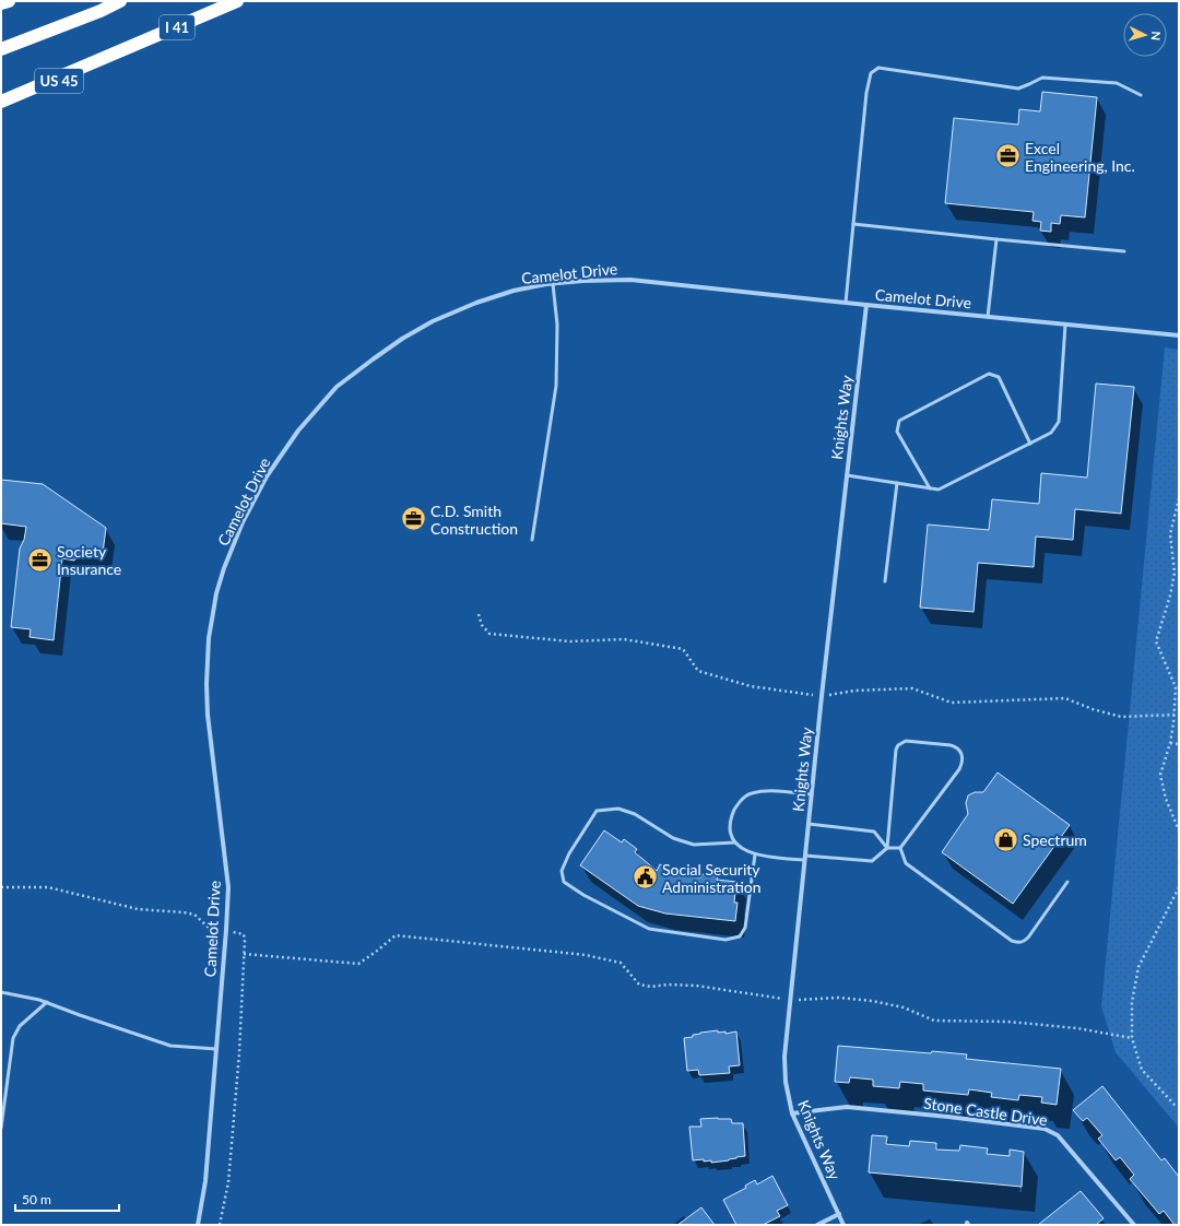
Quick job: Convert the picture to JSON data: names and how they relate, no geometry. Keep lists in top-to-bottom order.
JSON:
{
  "streets": {
    "highway": ["I 41", "US 45"],
    "street": ["Camelot Drive", "Knights Way", "Stone Castle Drive"]
  },
  "crossings": [
    ["I 41", "US 45"],
    ["Camelot Drive", "Knights Way"],
    ["Knights Way", "Stone Castle Drive"]
  ],
  "places": {
    "office": ["Excel Engineering, Inc.", "C.D. Smith Construction", "Society Insurance"],
    "shop": ["Spectrum"],
    "public building": ["Social Security Administration"]
  },
  "scale_bar": "50 m",
  "north": "right"
}
